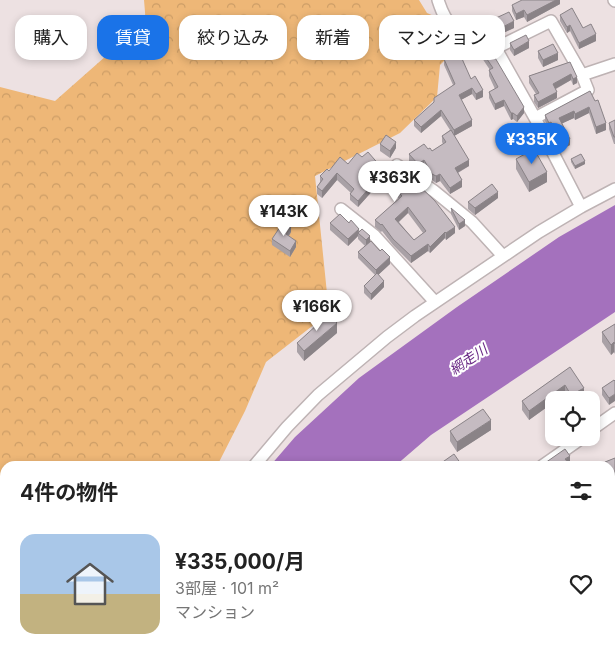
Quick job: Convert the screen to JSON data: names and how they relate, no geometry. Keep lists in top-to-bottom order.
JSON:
{
  "water": ["網走川"],
  "page": {
    "chip": [
      "購入",
      "賃貸",
      "絞り込み",
      "新着",
      "マンション"
    ],
    "price": [
      "¥335K",
      "¥363K",
      "¥143K",
      "¥166K"
    ],
    "heading": "4件の物件",
    "list": [
      {
        "name": "¥335,000/月",
        "note": "3部屋 · 101 m² · マンション"
      }
    ]
  }
}
